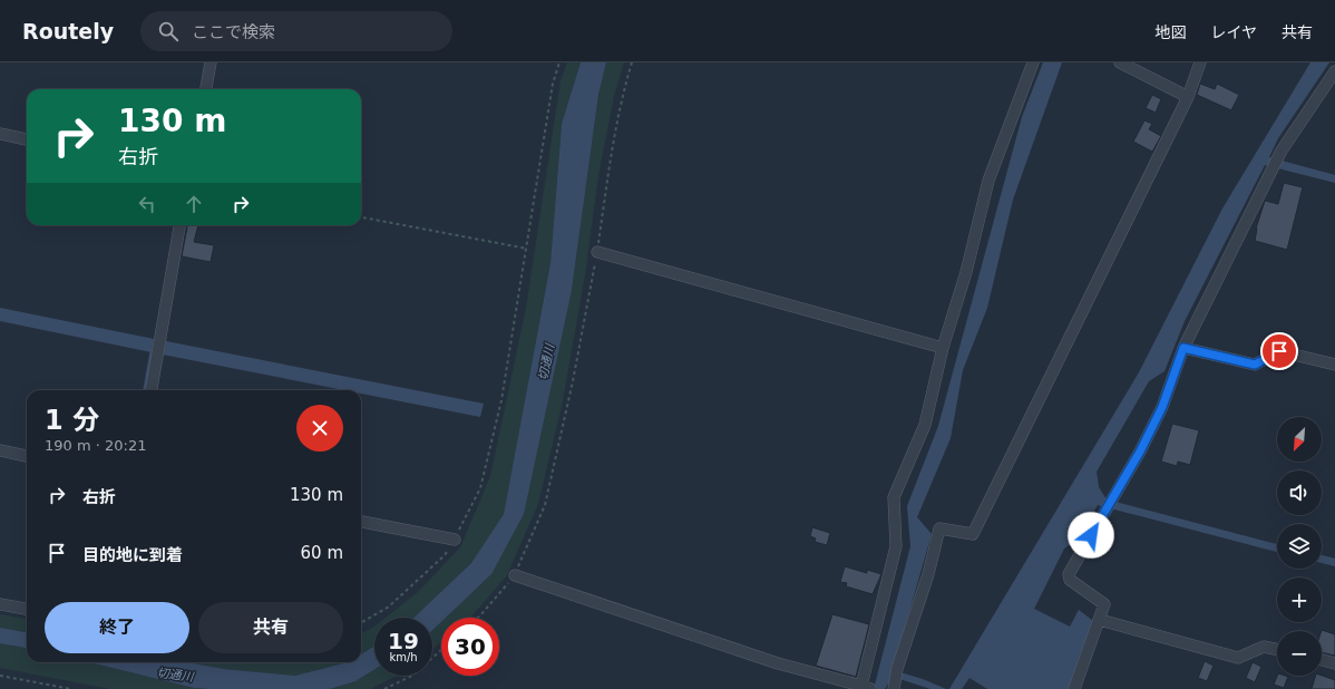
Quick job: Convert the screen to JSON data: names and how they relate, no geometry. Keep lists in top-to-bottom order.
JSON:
{
  "water": ["切通川"],
  "north": "bottom left",
  "page": {
    "header": "Routely",
    "search": "ここで検索",
    "nav": ["地図", "レイヤ", "共有"],
    "turn": ["130 m", "右折"],
    "heading": ["1 分", "190 m · 20:21"],
    "map_buttons": ["+", "−"],
    "list": [
      {
        "name": "右折",
        "value": "130 m"
      },
      {
        "name": "目的地に到着",
        "value": "60 m"
      }
    ],
    "buttons": ["終了", "共有"],
    "speed": "19 km/h",
    "limit": "30"
  }
}
